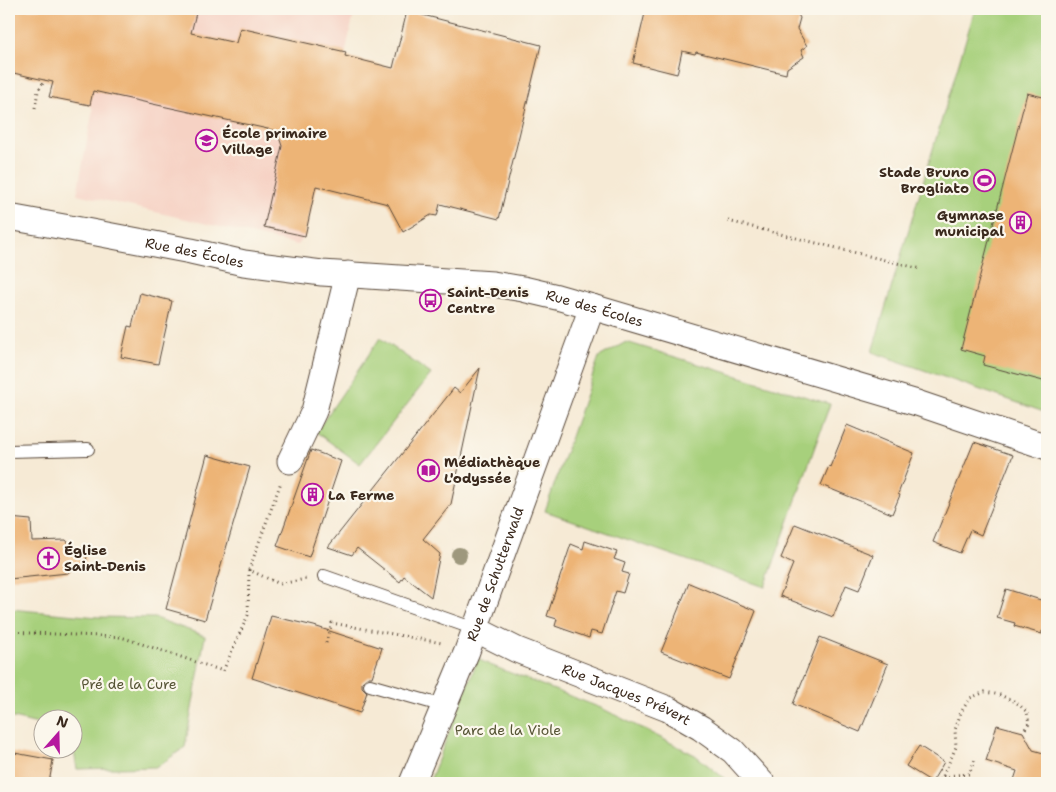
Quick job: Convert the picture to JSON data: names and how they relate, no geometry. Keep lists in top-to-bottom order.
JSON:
{
  "streets": {
    "street": ["Rue des Écoles", "Rue de Schutterwald", "Rue Jacques Prévert"]
  },
  "crossings": [
    ["Rue des Écoles", "Rue de Schutterwald"],
    ["Rue de Schutterwald", "Rue Jacques Prévert"]
  ],
  "parks": ["Pré de la Cure", "Parc de la Viole"],
  "places": {
    "school or university": ["École primaire Village"],
    "sports": ["Stade Bruno Brogliato"],
    "building": ["Gymnase municipal", "La Ferme"],
    "bus stop": ["Saint-Denis Centre"],
    "library": ["Médiathèque L'odyssée"],
    "church": ["Église Saint-Denis"]
  },
  "north": "top"
}
